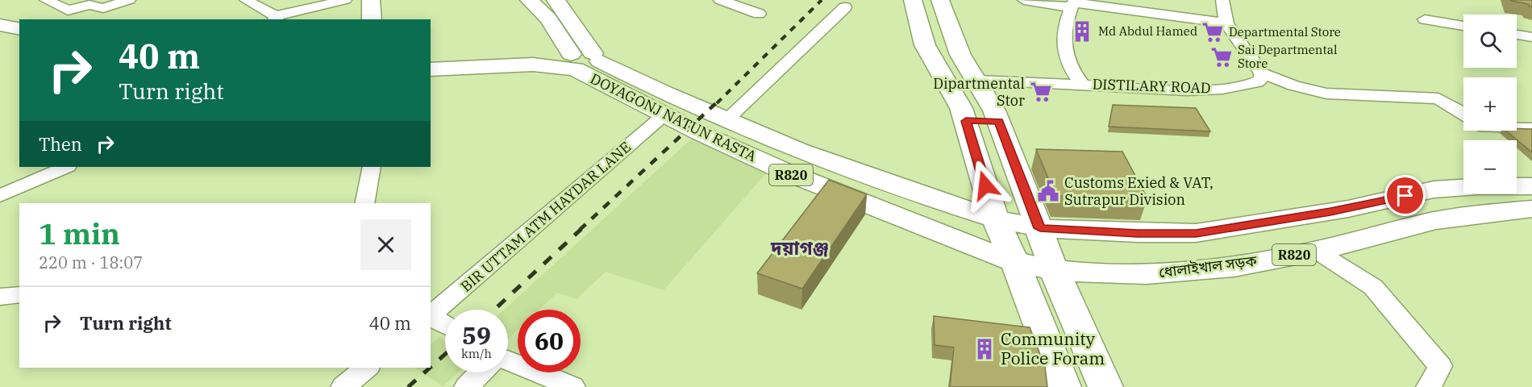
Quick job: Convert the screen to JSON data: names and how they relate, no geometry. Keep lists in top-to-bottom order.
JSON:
{
  "streets": {
    "main road": ["DOYAGONJ NATUN RASTA", "R820", "ধোলাইখাল সড়ক"],
    "street": ["DISTILARY ROAD", "BIR UTTAM ATM HAYDAR LANE"]
  },
  "crossings": [
    ["DOYAGONJ NATUN RASTA", "R820"],
    ["DOYAGONJ NATUN RASTA", "BIR UTTAM ATM HAYDAR LANE"],
    ["R820", "ধোলাইখাল সড়ক"]
  ],
  "districts": ["দয়াগঞ্জ"],
  "places": {
    "building": ["Md Abdul Hamed", "Community Police Foram"],
    "supermarket": ["Departmental Store", "Sai Departmental Store", "Dipartmental Stor"],
    "public building": ["Customs Exied & VAT, Sutrapur Division"]
  },
  "page": {
    "map_buttons": ["+", "−"],
    "turn": ["40 m", "Turn right"],
    "then": "Then",
    "heading": ["1 min", "220 m · 18:07"],
    "list": [
      {
        "name": "Turn right",
        "value": "40 m"
      }
    ],
    "speed": "59 km/h",
    "limit": "60"
  }
}
